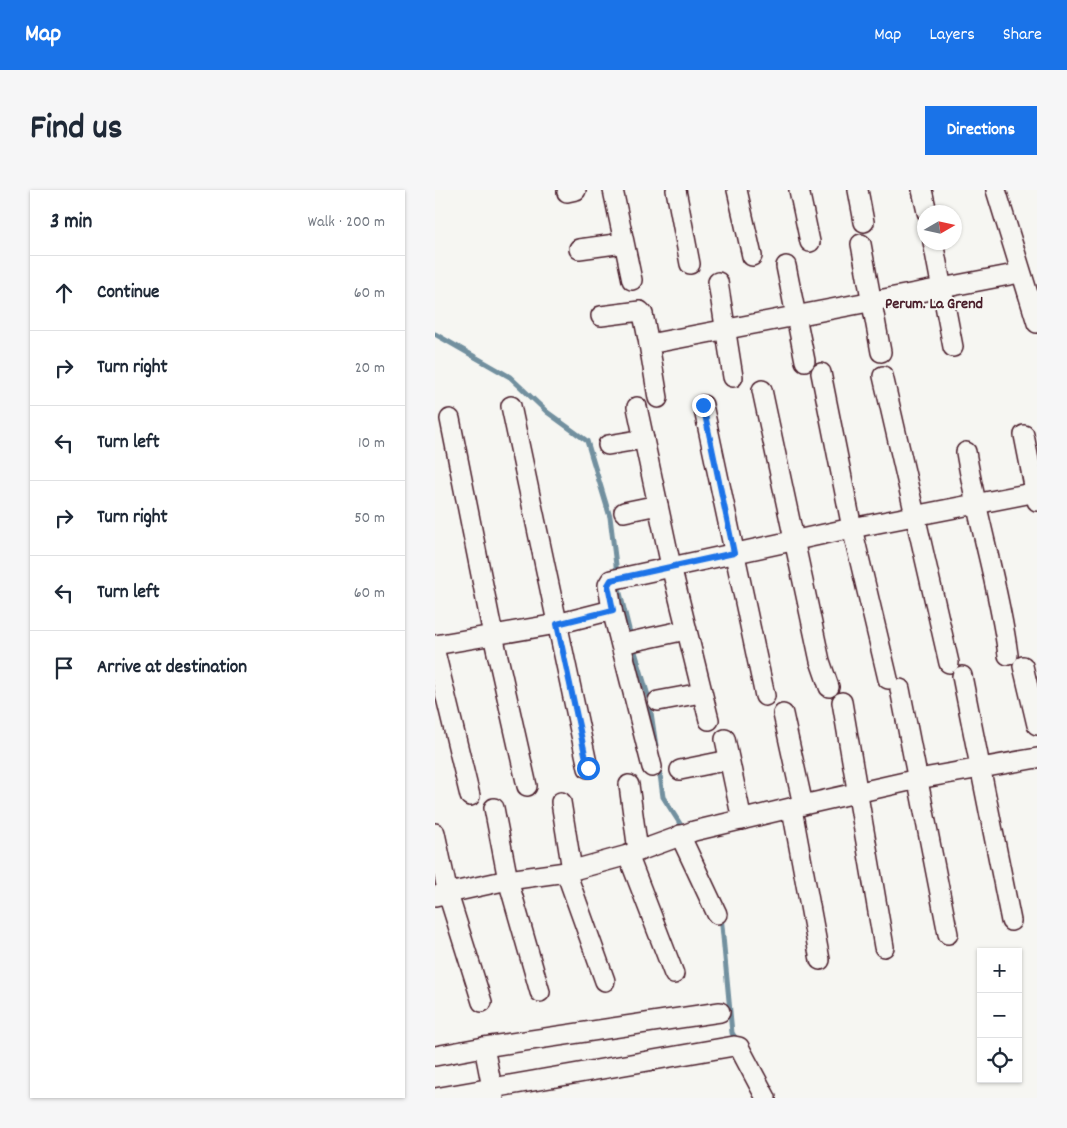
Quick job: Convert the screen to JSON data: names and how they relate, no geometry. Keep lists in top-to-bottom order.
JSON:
{
  "districts": ["Perum. La Grend"],
  "north": "right",
  "page": {
    "header": "Map",
    "nav": ["Map", "Layers", "Share"],
    "title": "Find us",
    "buttons": "Directions",
    "heading": ["3 min", "Walk · 200 m"],
    "list": [
      ["Continue", "60 m"],
      ["Turn right", "20 m"],
      ["Turn left", "10 m"],
      ["Turn right", "50 m"],
      ["Turn left", "60 m"],
      "Arrive at destination"
    ],
    "map_buttons": ["+", "−"]
  }
}
